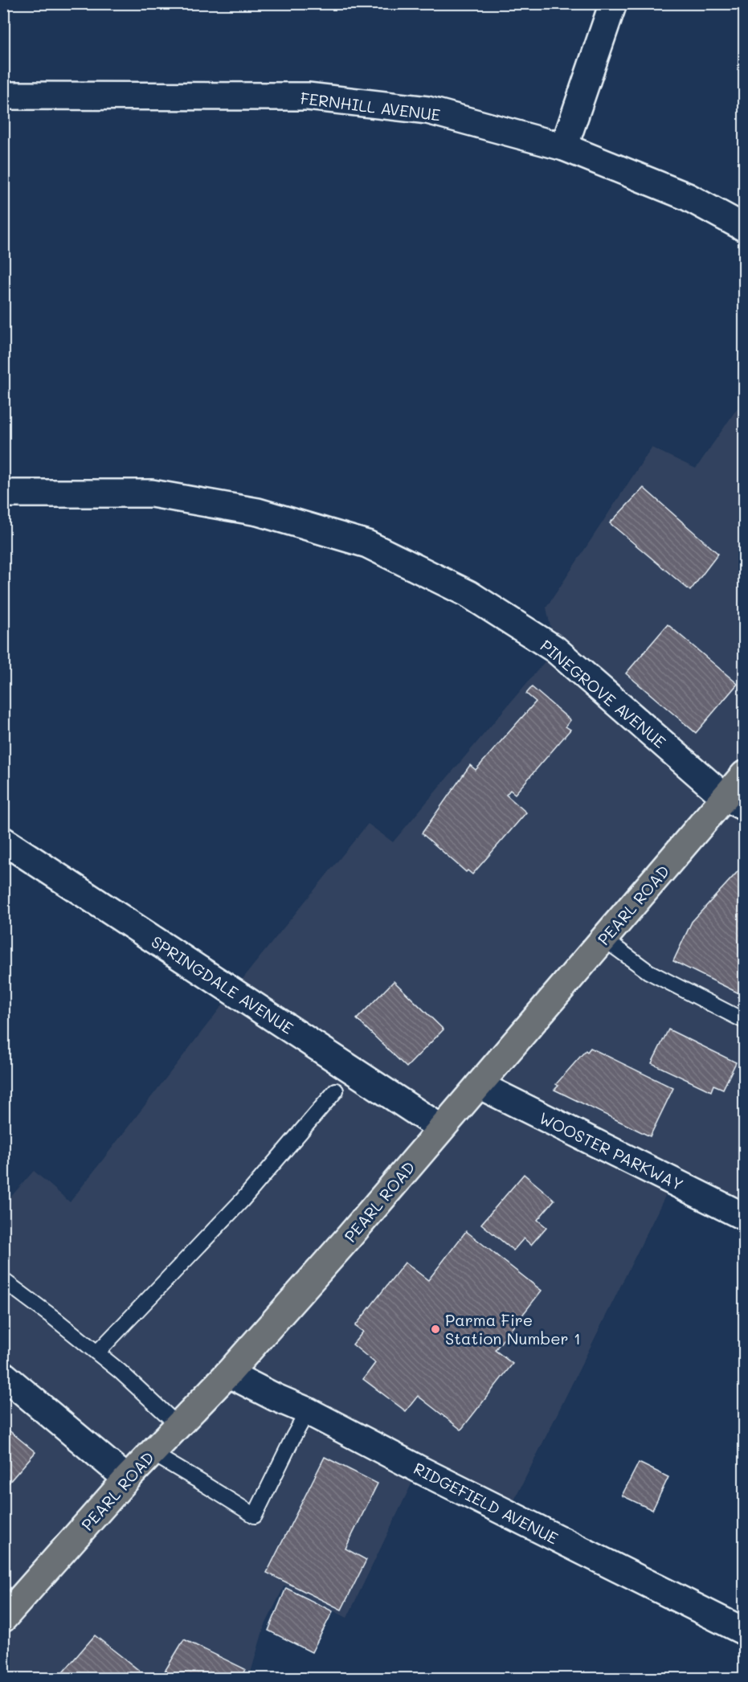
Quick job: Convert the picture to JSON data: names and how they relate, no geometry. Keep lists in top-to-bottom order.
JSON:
{
  "streets": {
    "main road": ["PEARL ROAD"],
    "street": [
      "FERNHILL AVENUE",
      "PINEGROVE AVENUE",
      "SPRINGDALE AVENUE",
      "WOOSTER PARKWAY",
      "RIDGEFIELD AVENUE"
    ]
  },
  "crossings": [
    ["PINEGROVE AVENUE", "PEARL ROAD"],
    ["PEARL ROAD", "SPRINGDALE AVENUE"],
    ["PEARL ROAD", "WOOSTER PARKWAY"],
    ["PEARL ROAD", "RIDGEFIELD AVENUE"]
  ],
  "places": ["Parma Fire Station Number 1"]
}
